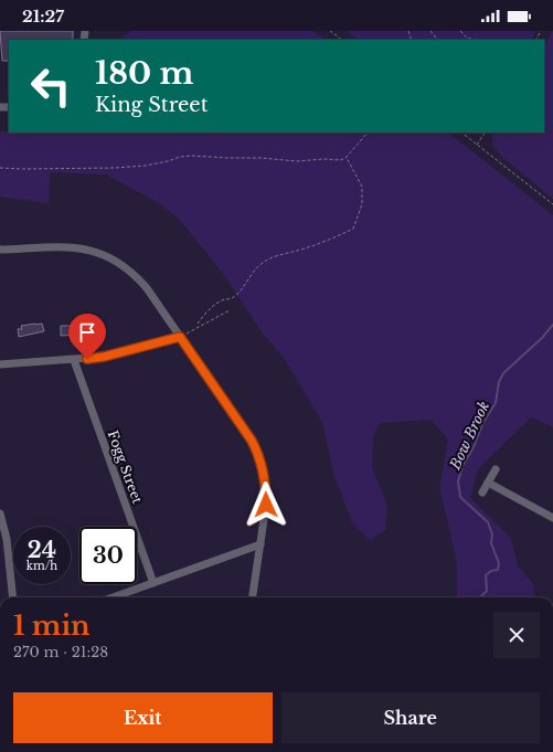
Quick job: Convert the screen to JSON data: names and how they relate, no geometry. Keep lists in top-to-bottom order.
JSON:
{
  "streets": {
    "street": ["Fogg Street"]
  },
  "water": ["Bow Brook"],
  "page": {
    "status": "21:27",
    "turn": ["180 m", "King Street"],
    "speed": "24 km/h",
    "limit": "30",
    "heading": ["1 min", "270 m · 21:28"],
    "buttons": ["Exit", "Share"]
  }
}
